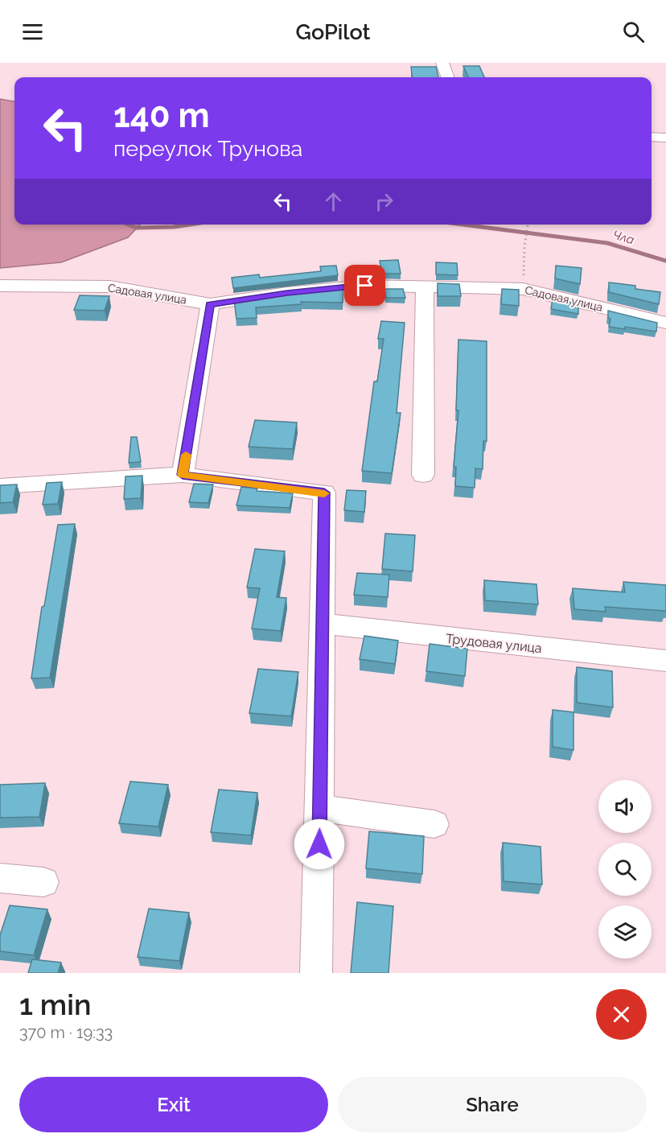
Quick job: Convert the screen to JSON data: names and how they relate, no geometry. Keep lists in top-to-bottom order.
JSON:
{
  "streets": {
    "street": ["Садовая улица", "Трудовая улица"]
  },
  "water": ["Чла"],
  "page": {
    "header": "GoPilot",
    "turn": ["140 m", "переулок Трунова"],
    "heading": ["1 min", "370 m · 19:33"],
    "buttons": ["Exit", "Share"]
  }
}
